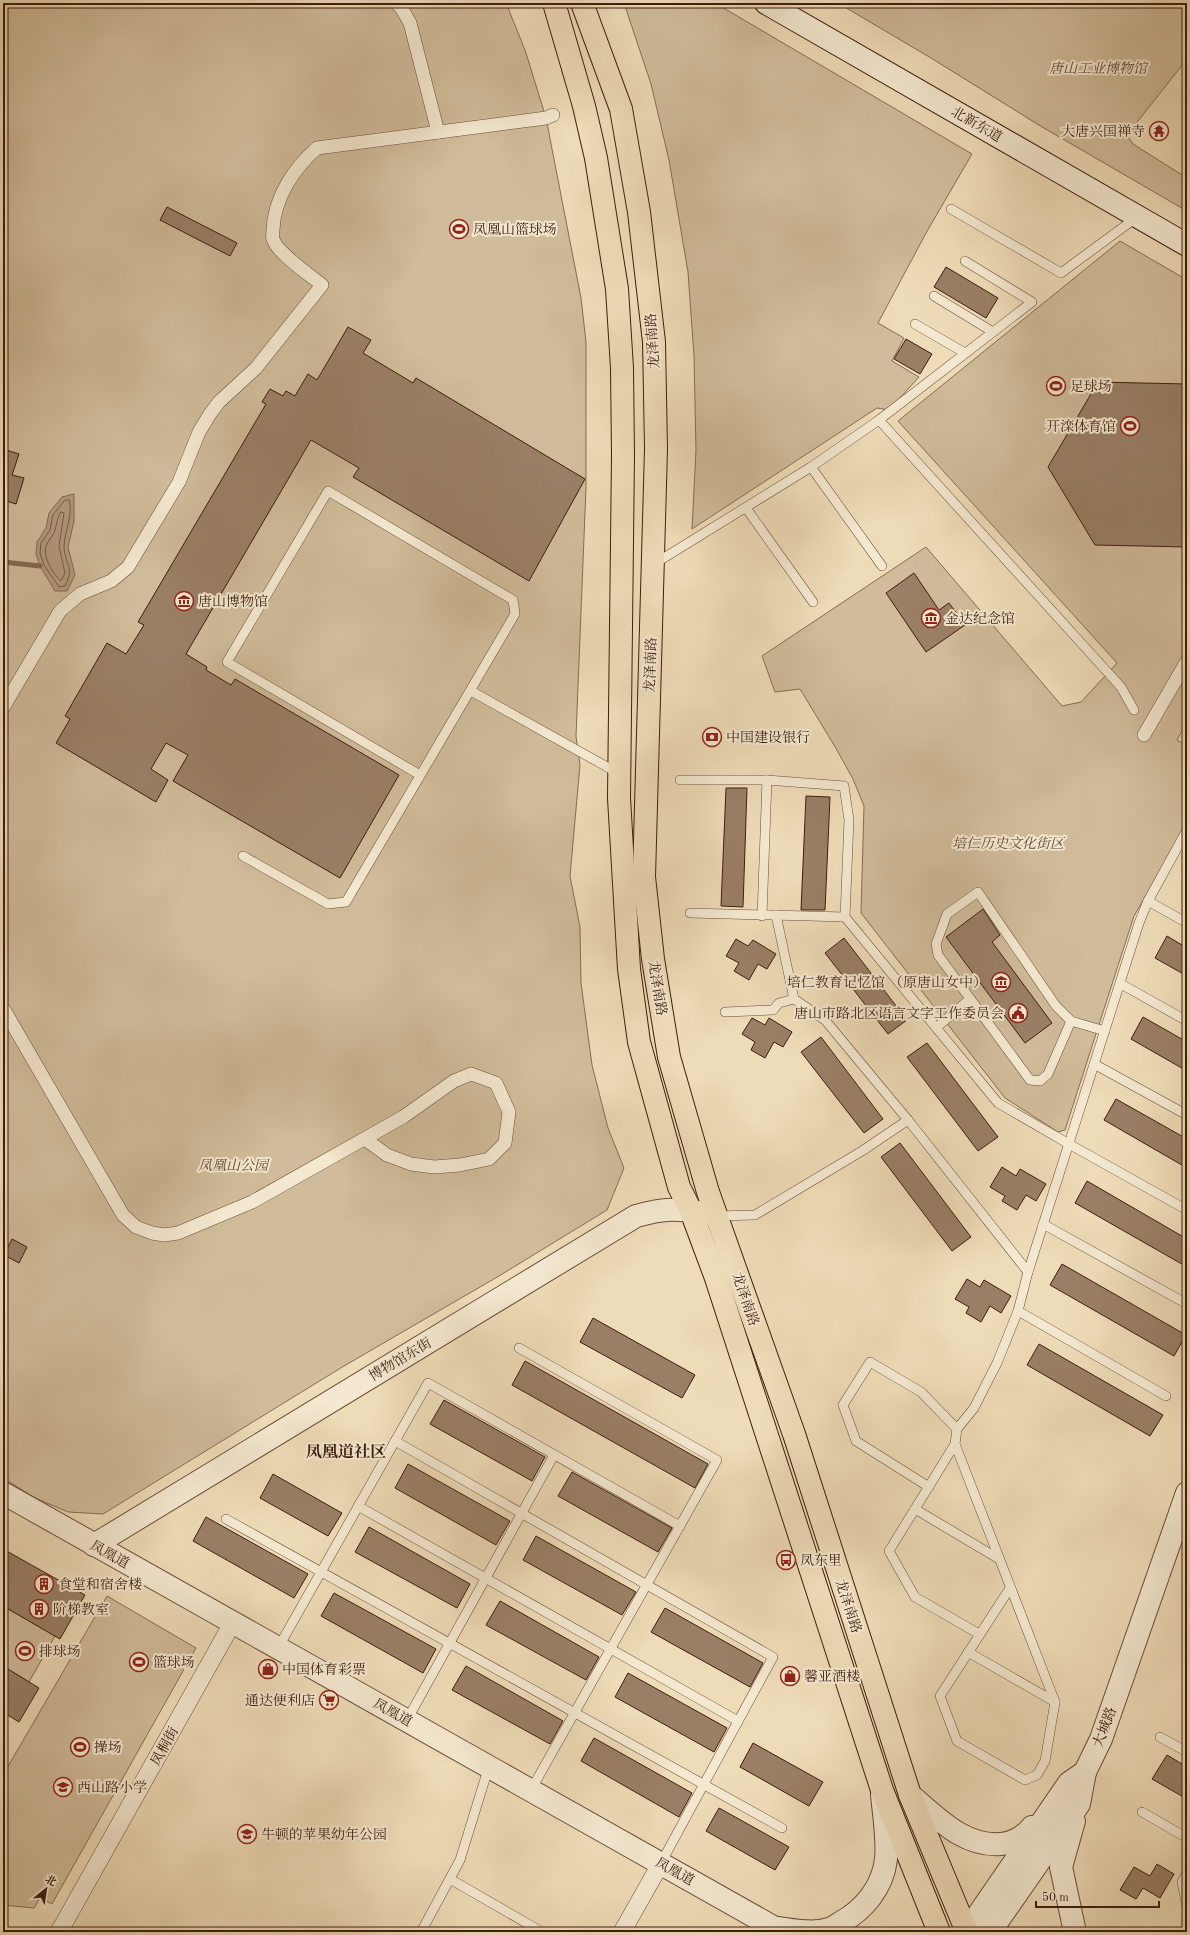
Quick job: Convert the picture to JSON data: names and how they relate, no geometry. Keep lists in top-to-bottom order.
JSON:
{
  "streets": {
    "main road": ["龙泽南路"],
    "street": [
      "北新东道",
      "博物馆东街",
      "凤凰道",
      "大城路",
      "凤桐街"
    ]
  },
  "crossings": [
    ["龙泽南路", "博物馆东街"],
    ["龙泽南路", "大城路"],
    ["博物馆东街", "凤凰道"],
    ["凤凰道", "凤桐街"]
  ],
  "districts": ["凤凰道社区"],
  "parks": ["唐山工业博物馆", "培仁历史文化街区", "凤凰山公园"],
  "places": {
    "temple": ["大唐兴国禅寺"],
    "sports": [
      "凤凰山篮球场",
      "足球场",
      "开滦体育馆",
      "排球场",
      "篮球场",
      "操场"
    ],
    "museum": ["唐山博物馆", "金达纪念馆", "培仁教育记忆馆 （原唐山女中）"],
    "bank": ["中国建设银行"],
    "public building": ["唐山市路北区语言文字工作委员会"],
    "bus stop": ["凤东里"],
    "building": ["食堂和宿舍楼", "阶梯教室"],
    "shop": ["中国体育彩票", "馨亚酒楼"],
    "supermarket": ["通达便利店"],
    "school or university": ["西山路小学", "牛顿的苹果幼年公园"]
  },
  "scale_bar": "50 m",
  "north": "top right"
}
